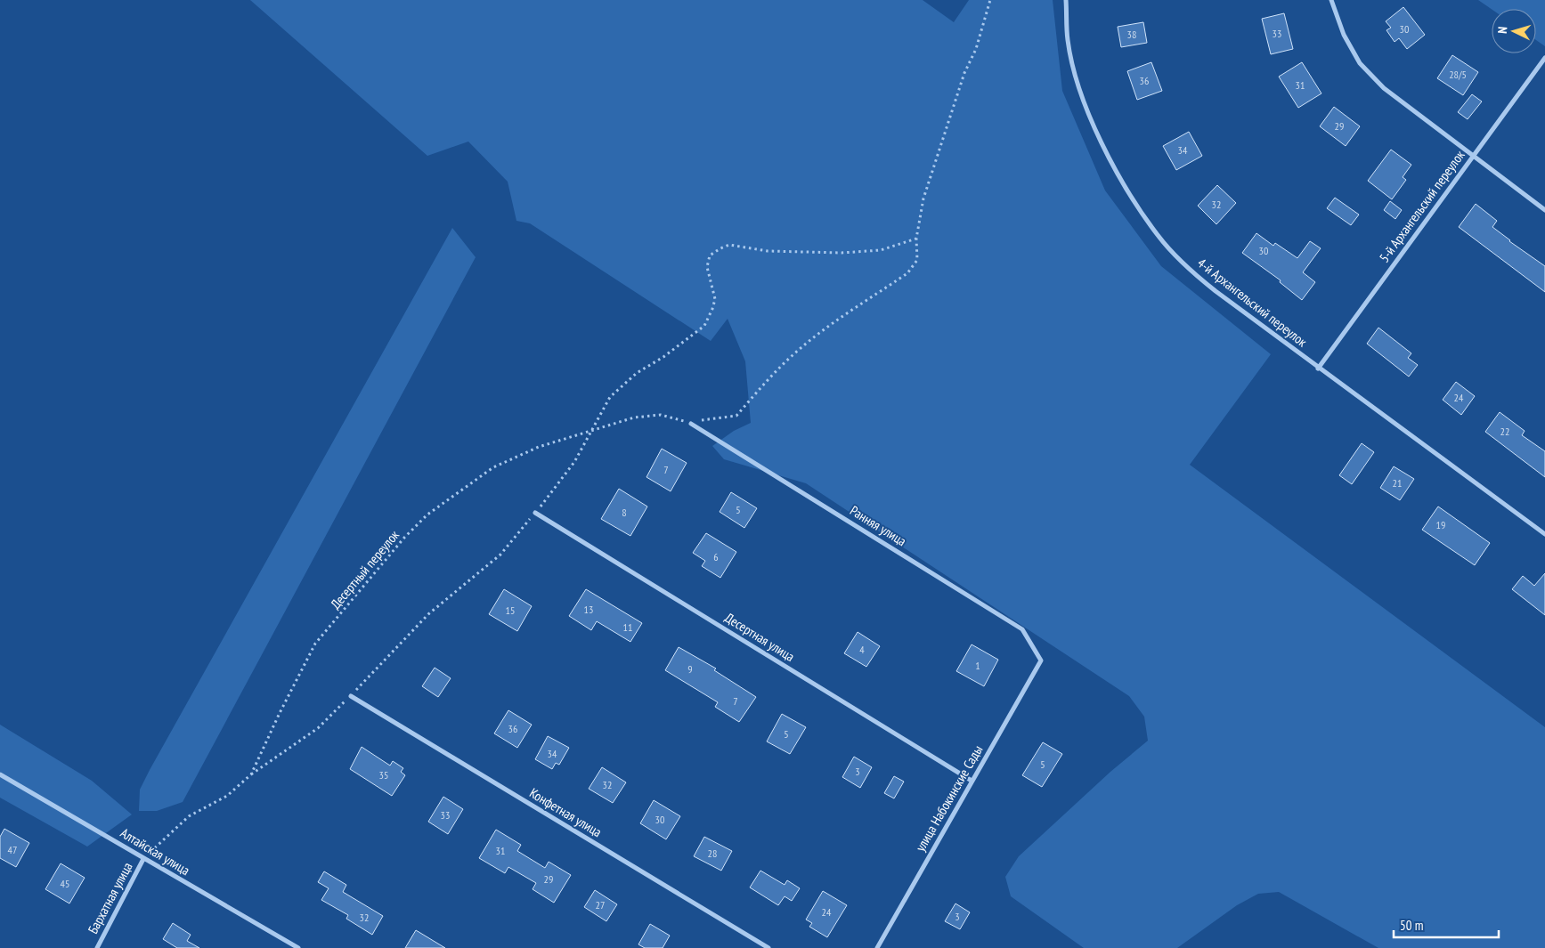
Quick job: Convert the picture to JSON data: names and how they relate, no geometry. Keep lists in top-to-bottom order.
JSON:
{
  "streets": {
    "street": [
      "5-й Архангельский переулок",
      "4-й Архангельский переулок",
      "Ранняя улица",
      "Десертная улица",
      "улица Набокинские Сады",
      "Конфетная улица",
      "Алтайская улица",
      "Бархатная улица"
    ],
    "path": ["Десертный переулок"]
  },
  "crossings": [
    ["5-й Архангельский переулок", "4-й Архангельский переулок"],
    ["Ранняя улица", "Десертный переулок"],
    ["Ранняя улица", "улица Набокинские Сады"],
    ["Десертный переулок", "Алтайская улица"],
    ["Десертный переулок", "Бархатная улица"],
    ["Десертная улица", "улица Набокинские Сады"],
    ["Алтайская улица", "Бархатная улица"]
  ],
  "house_numbers": [
    "30",
    "33",
    "38",
    "28/5",
    "36",
    "31",
    "29",
    "34",
    "32",
    "30",
    "24",
    "22",
    "7",
    "21",
    "5",
    "8",
    "19",
    "6",
    "13",
    "15",
    "11",
    "4",
    "1",
    "9",
    "7",
    "36",
    "5",
    "34",
    "5",
    "3",
    "35",
    "32",
    "33",
    "30",
    "47",
    "31",
    "28",
    "29",
    "45",
    "27",
    "24",
    "3",
    "32"
  ],
  "scale_bar": "50 m",
  "north": "left"
}
